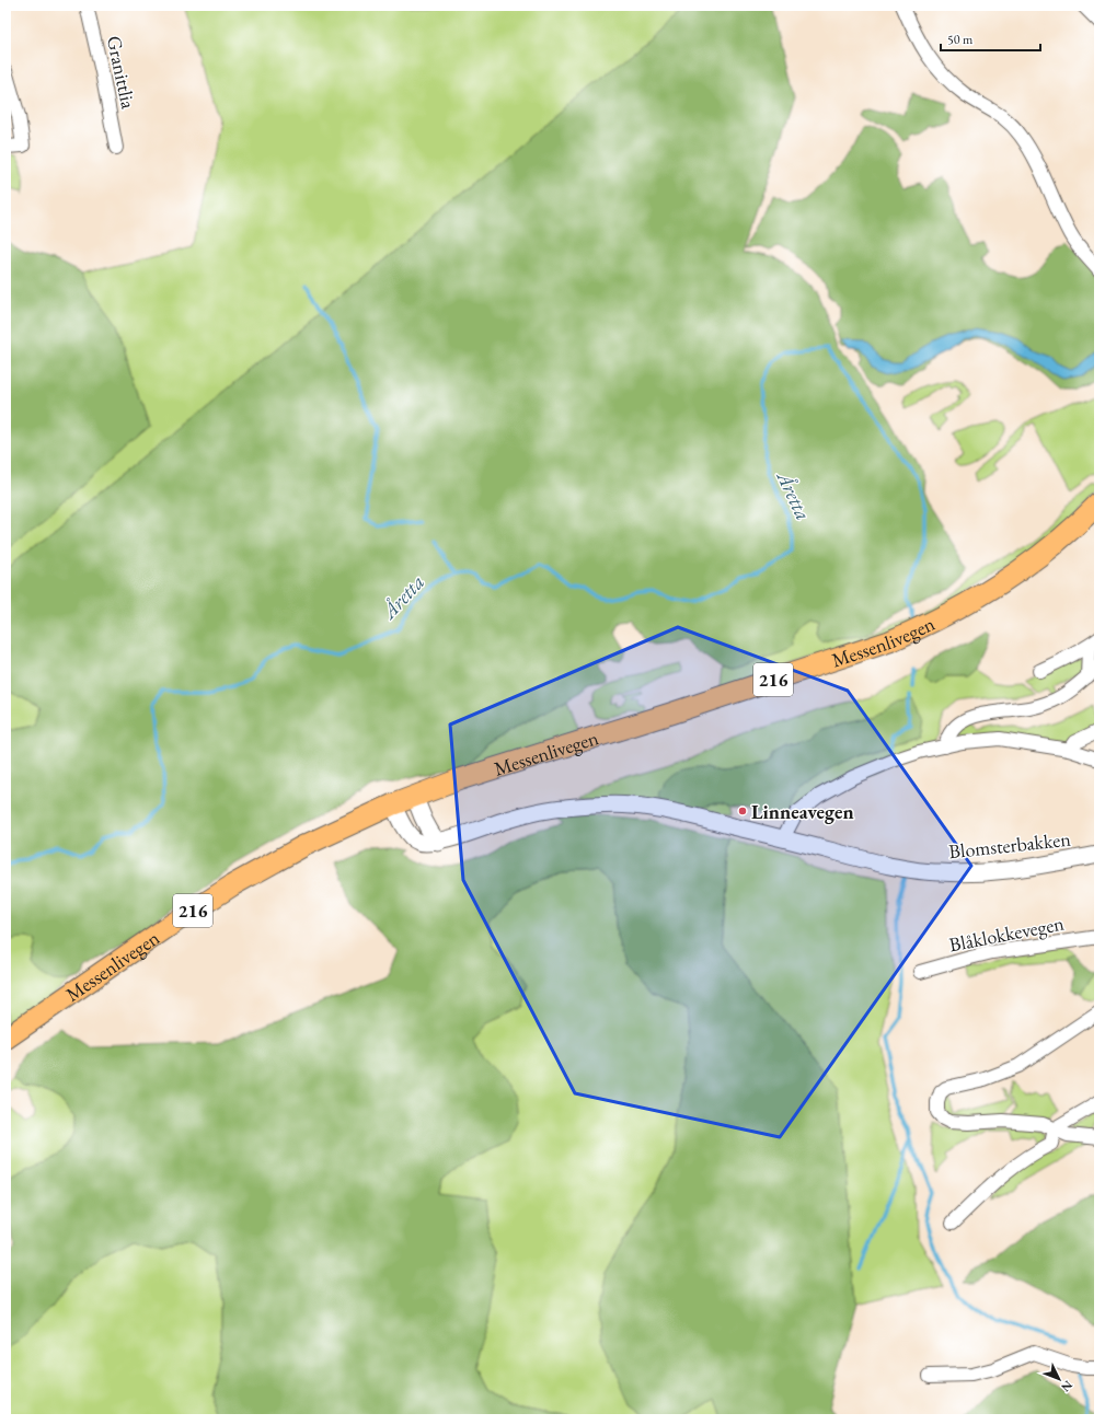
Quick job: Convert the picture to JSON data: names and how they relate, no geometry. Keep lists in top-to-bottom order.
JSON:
{
  "streets": {
    "main road": ["Messenlivegen", "216"],
    "street": ["Granittlia", "Blomsterbakken", "Blåklokkevegen"]
  },
  "crossings": [
    ["Messenlivegen", "Blomsterbakken"]
  ],
  "water": ["Åretta"],
  "places": ["Linneavegen"],
  "scale_bar": "50 m",
  "north": "bottom right"
}
